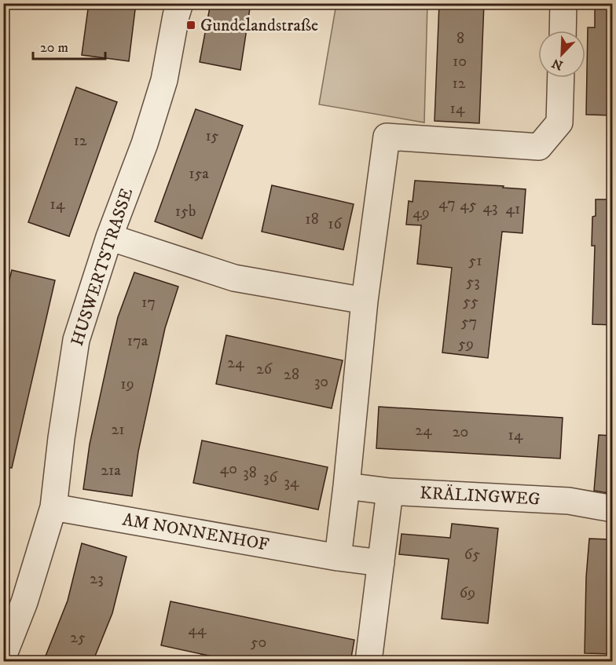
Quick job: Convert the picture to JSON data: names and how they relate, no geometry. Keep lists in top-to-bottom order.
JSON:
{
  "streets": {
    "street": ["HUSWERTSTRASSE", "KRÄLINGWEG", "AM NONNENHOF"]
  },
  "crossings": [
    ["HUSWERTSTRASSE", "AM NONNENHOF"]
  ],
  "places": {
    "transit": ["Gundelandstraße"]
  },
  "house_numbers": [
    "8",
    "10",
    "12",
    "14",
    "15",
    "12",
    "15a",
    "47",
    "14",
    "45",
    "43",
    "41",
    "15b",
    "49",
    "18",
    "16",
    "51",
    "53",
    "55",
    "17",
    "57",
    "17a",
    "59",
    "24",
    "26",
    "28",
    "30",
    "19",
    "21",
    "24",
    "20",
    "14",
    "40",
    "21a",
    "38",
    "36",
    "34",
    "65",
    "23",
    "69",
    "44",
    "25",
    "50"
  ],
  "scale_bar": "20 m",
  "north": "bottom left"
}
